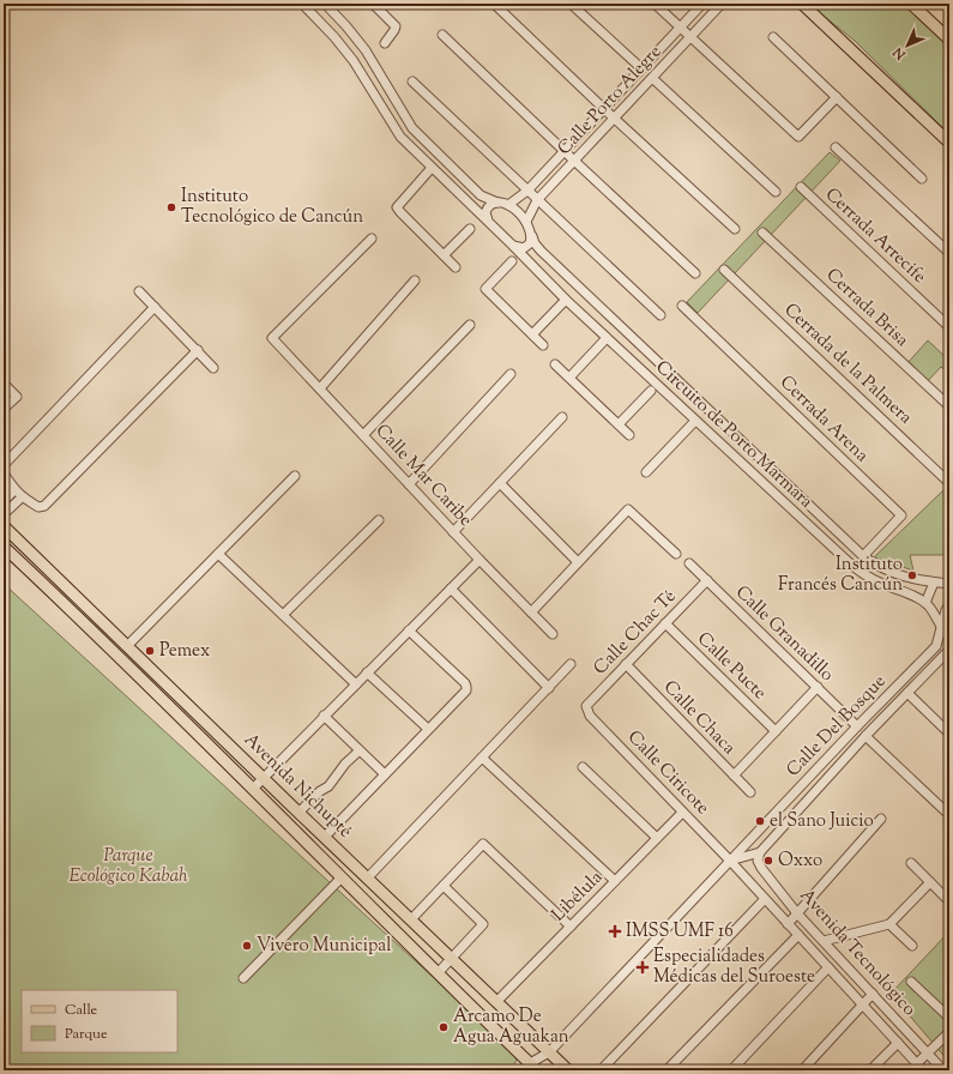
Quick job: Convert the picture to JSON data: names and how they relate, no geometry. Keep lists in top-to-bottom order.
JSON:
{
  "streets": {
    "main road": ["Avenida Nichupté"],
    "street": [
      "Calle Porto Alegre",
      "Cerrada Arrecife",
      "Cerrada Brisa",
      "Cerrada de la Palmera",
      "Cerrada Arena",
      "Circuito de Porto Marmara",
      "Calle Mar Caribe",
      "Calle Chac Té",
      "Calle Granadillo",
      "Calle Pucte",
      "Calle Chaca",
      "Calle Del Bosque",
      "Calle Ciricote",
      "Libélula",
      "Avenida Tecnológico"
    ]
  },
  "crossings": [
    ["Calle Porto Alegre", "Circuito de Porto Marmara"],
    ["Cerrada Arena", "Circuito de Porto Marmara"],
    ["Circuito de Porto Marmara", "Calle Del Bosque"],
    ["Calle Chac Té", "Calle Granadillo"],
    ["Calle Chac Té", "Calle Pucte"],
    ["Calle Chac Té", "Calle Chaca"],
    ["Calle Chac Té", "Calle Ciricote"],
    ["Calle Granadillo", "Calle Del Bosque"],
    ["Calle Del Bosque", "Calle Ciricote"],
    ["Calle Del Bosque", "Avenida Nichupté"],
    ["Calle Del Bosque", "Avenida Tecnológico"],
    ["Calle Ciricote", "Libélula"],
    ["Calle Ciricote", "Avenida Tecnológico"],
    ["Avenida Nichupté", "Libélula"]
  ],
  "parks": ["Parque Ecológico Kabah"],
  "places": {
    "other": [
      "Instituto Tecnológico de Cancún",
      "Instituto Francés Cancún",
      "Pemex",
      "el Sano Juicio",
      "Oxxo",
      "Vivero Municipal",
      "Arcamo De Agua Aguakan"
    ],
    "health": ["IMSS UMF 16", "Especialidades Médicas del Suroeste"]
  },
  "legend": ["Calle", "Parque"],
  "north": "bottom left"
}
